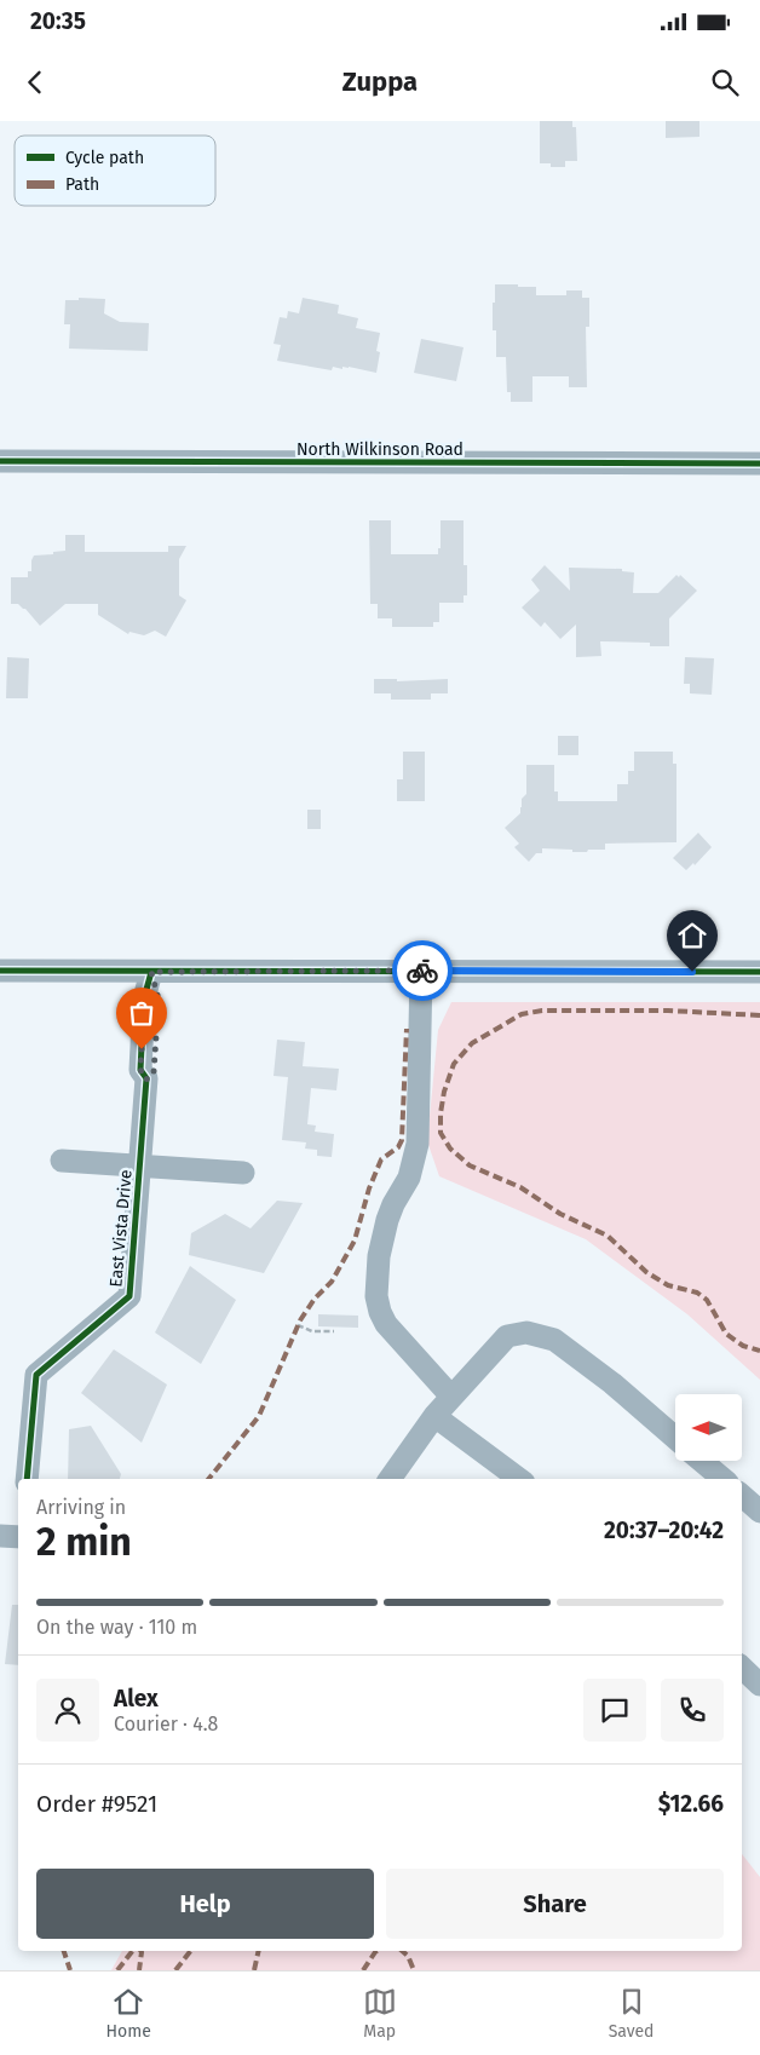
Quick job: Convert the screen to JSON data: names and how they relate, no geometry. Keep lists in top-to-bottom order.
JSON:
{
  "streets": {
    "street": ["North Wilkinson Road", "East Vista Drive"]
  },
  "legend": ["Cycle path", "Path"],
  "north": "left",
  "page": {
    "status": "20:35",
    "header": "Zuppa",
    "heading": ["2 min", "Arriving in", "20:37–20:42"],
    "panel": [
      "Alex",
      "Courier · 4.8",
      "Order #9521",
      "$12.66"
    ],
    "bar": "On the way · 110 m",
    "buttons": ["Help", "Share"],
    "tabs": ["Home", "Map", "Saved"]
  }
}
